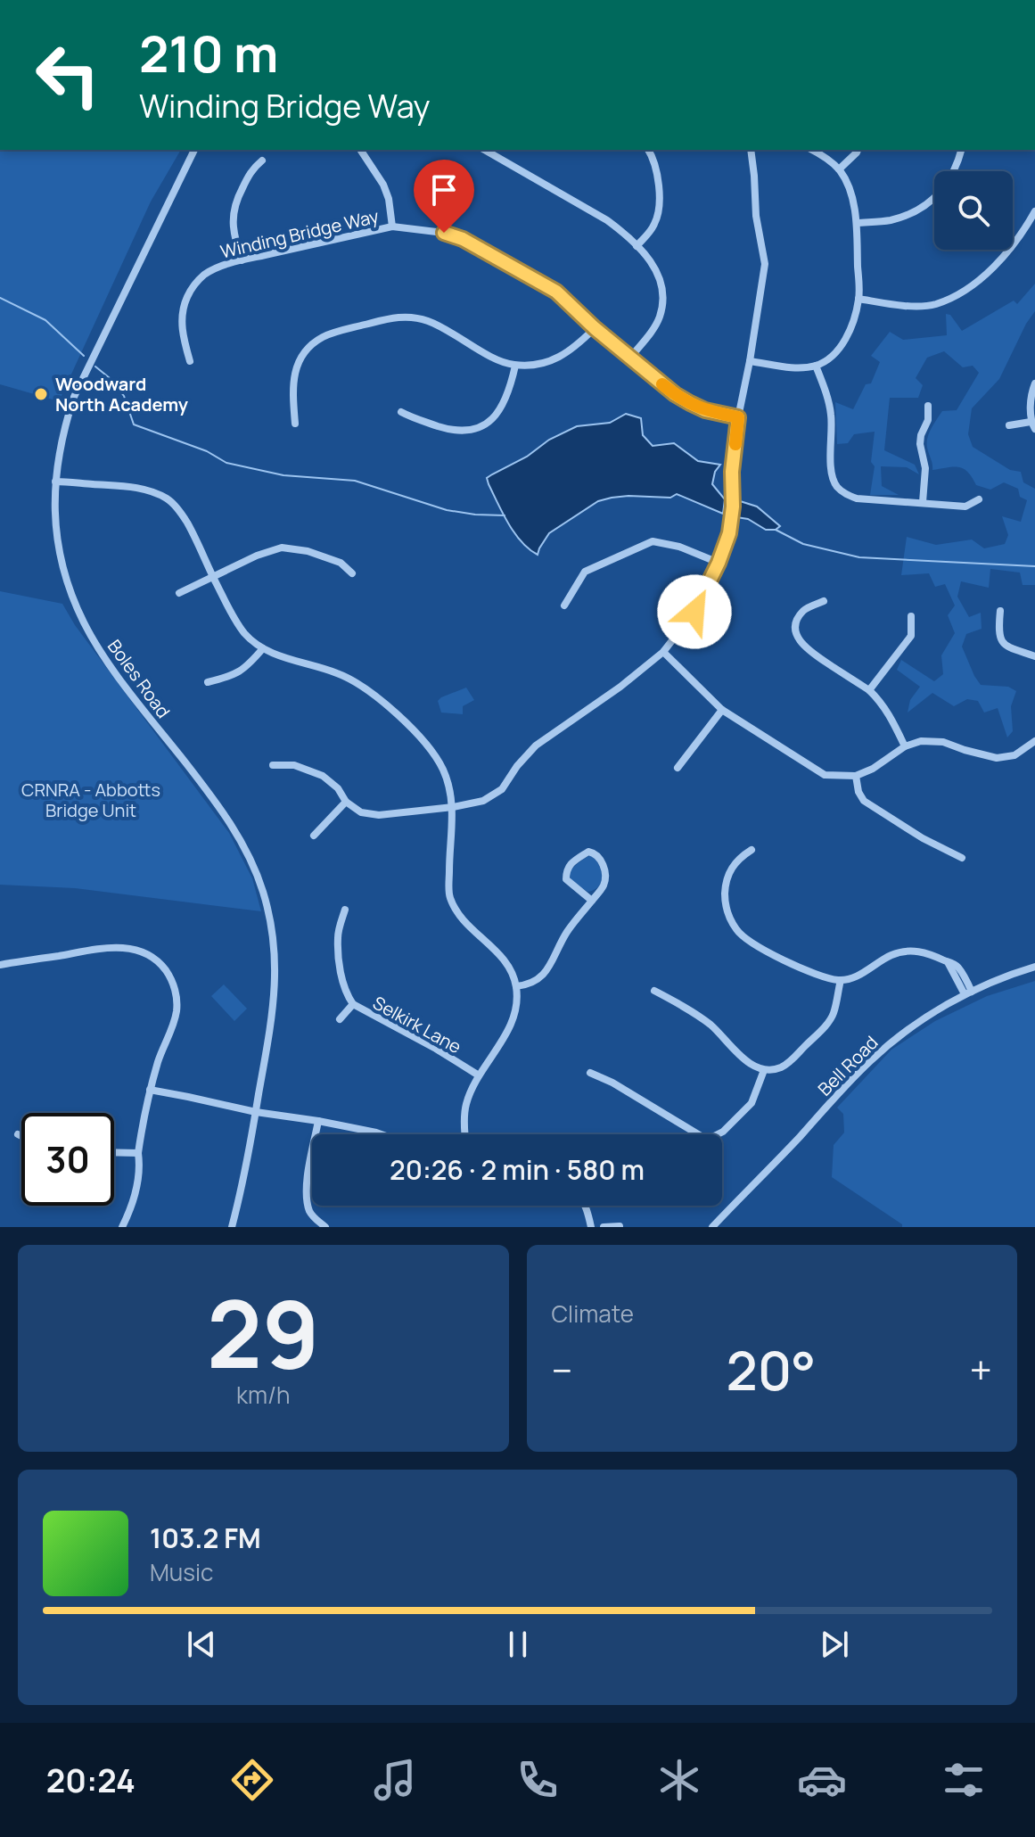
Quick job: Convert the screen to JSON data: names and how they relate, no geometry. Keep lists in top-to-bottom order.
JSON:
{
  "streets": {
    "street": [
      "Winding Bridge Way",
      "Boles Road",
      "Selkirk Lane",
      "Bell Road"
    ]
  },
  "parks": ["CRNRA - Abbotts Bridge Unit"],
  "places": ["Woodward North Academy"],
  "page": {
    "turn": ["210 m", "Winding Bridge Way"],
    "limit": "30",
    "trip": "20:26 · 2 min · 580 m",
    "tile": [
      ["29", "km/h"],
      "Climate"
    ],
    "heat": ["−", "20°", "+"],
    "song": ["103.2 FM", "Music"],
    "tabs": "20:24"
  }
}
